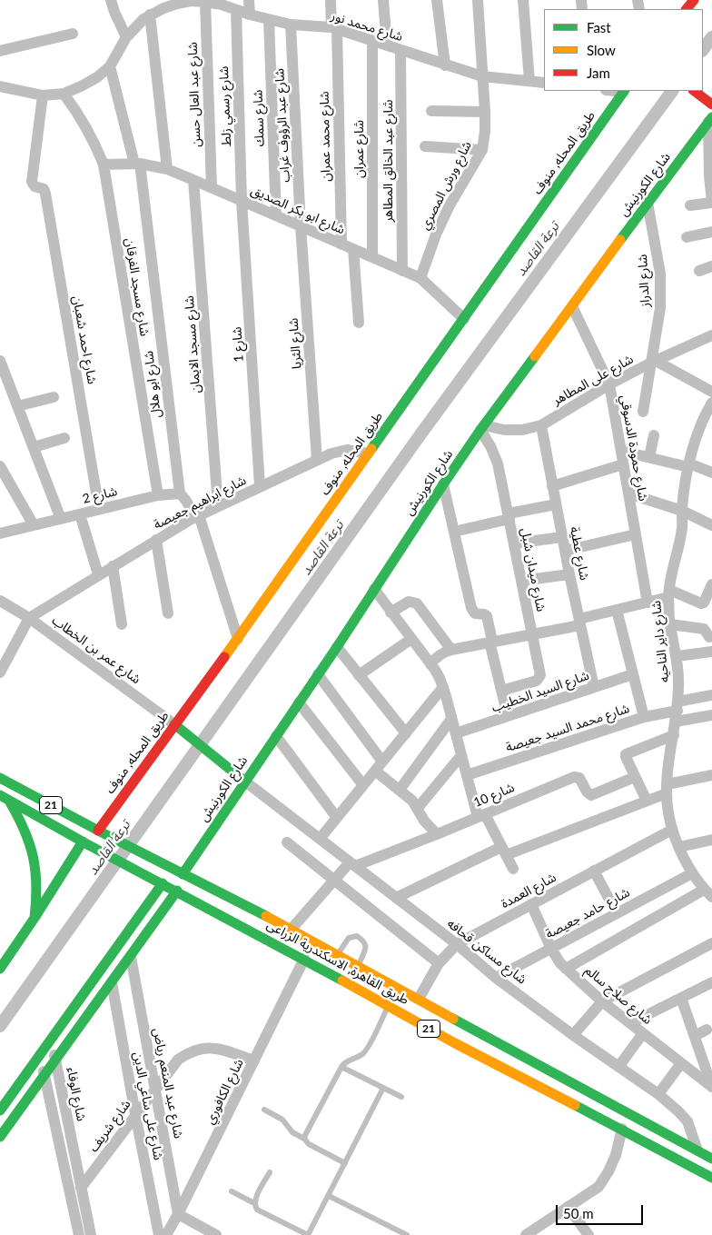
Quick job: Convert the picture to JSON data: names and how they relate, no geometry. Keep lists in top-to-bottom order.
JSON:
{
  "streets": {
    "main road": [
      "طريق المحله, منوف",
      "شارع الكورنيش",
      "21",
      "طريق القاهرة, الاسكندرية الزراعى"
    ],
    "street": [
      "شارع محمد نور",
      "شارع عبد العال حسن",
      "شارع رسمي زلط",
      "شارع سمك",
      "شارع عبد الرؤوف غراب",
      "شارع محمد عمران",
      "شارع عمران",
      "شارع عبد الخالق المطاهر",
      "شارع ورش المصري",
      "شارع ابو بكر الصديق",
      "شارع الدراز",
      "شارع مسجد الفرقان",
      "شارع احمد شعبان",
      "شارع الثريا",
      "شارع مسجد الايمان",
      "شارع 1",
      "شارع على المطاهر",
      "شارع ابو هلال",
      "شارع حمودة الدسوقي",
      "شارع 2",
      "شارع ابراهيم جعيصة",
      "شارع عطية",
      "شارع ميدان شبل",
      "شارع داير الناحيه",
      "شارع عمر بن الخطاب",
      "شارع السيد الخطيب",
      "شارع محمد السيد جعيصة",
      "شارع 10",
      "شارع العمدة",
      "شارع حامد جعيصة",
      "شارع مساكن قحافه",
      "شارع صلاح سالم",
      "شارع عبد المنعم رياض",
      "شارع الكافوري",
      "شارع الوفاء",
      "شارع على ساعي الدين",
      "شارع شريف"
    ]
  },
  "crossings": [
    ["شارع محمد نور", "شارع عبد العال حسن"],
    ["شارع محمد نور", "شارع رسمي زلط"],
    ["شارع محمد نور", "شارع سمك"],
    ["شارع محمد نور", "شارع عبد الرؤوف غراب"],
    ["شارع محمد نور", "شارع محمد عمران"],
    ["شارع محمد نور", "شارع عمران"],
    ["شارع محمد نور", "شارع عبد الخالق المطاهر"],
    ["شارع محمد نور", "شارع ورش المصري"],
    ["شارع محمد نور", "شارع مسجد الفرقان"],
    ["شارع محمد نور", "شارع احمد شعبان"],
    ["شارع محمد نور", "شارع ابو هلال"],
    ["شارع عبد العال حسن", "شارع ابو بكر الصديق"],
    ["شارع رسمي زلط", "شارع ابو بكر الصديق"],
    ["شارع رسمي زلط", "شارع 1"],
    ["شارع سمك", "شارع ابو بكر الصديق"],
    ["شارع عبد الرؤوف غراب", "شارع ابو بكر الصديق"],
    ["شارع عبد الرؤوف غراب", "شارع الثريا"],
    ["شارع محمد عمران", "شارع ابو بكر الصديق"],
    ["شارع عمران", "شارع ابو بكر الصديق"],
    ["طريق المحله, منوف", "شارع ابو بكر الصديق"],
    ["طريق المحله, منوف", "شارع ابراهيم جعيصة"],
    ["طريق المحله, منوف", "شارع عمر بن الخطاب"],
    ["طريق المحله, منوف", "طريق القاهرة, الاسكندرية الزراعى"],
    ["شارع عبد الخالق المطاهر", "شارع ابو بكر الصديق"],
    ["شارع الكورنيش", "شارع الدراز"],
    ["شارع الكورنيش", "شارع على المطاهر"],
    ["شارع الكورنيش", "شارع حمودة الدسوقي"],
    ["شارع الكورنيش", "شارع ميدان شبل"],
    ["شارع الكورنيش", "شارع مساكن قحافه"],
    ["شارع الكورنيش", "طريق القاهرة, الاسكندرية الزراعى"],
    ["شارع ورش المصري", "شارع ابو بكر الصديق"],
    ["شارع ابو بكر الصديق", "شارع مسجد الفرقان"],
    ["شارع ابو بكر الصديق", "شارع الثريا"],
    ["شارع ابو بكر الصديق", "شارع مسجد الايمان"],
    ["شارع ابو بكر الصديق", "شارع 1"],
    ["شارع ابو بكر الصديق", "شارع ابو هلال"],
    ["شارع الدراز", "شارع على المطاهر"],
    ["شارع مسجد الفرقان", "شارع 2"],
    ["شارع احمد شعبان", "شارع 2"],
    ["شارع الثريا", "شارع ابراهيم جعيصة"],
    ["شارع مسجد الايمان", "شارع ابراهيم جعيصة"],
    ["شارع 1", "شارع ابراهيم جعيصة"],
    ["شارع على المطاهر", "شارع حمودة الدسوقي"],
    ["شارع على المطاهر", "شارع عطية"],
    ["شارع على المطاهر", "شارع ميدان شبل"],
    ["شارع ابو هلال", "شارع 2"],
    ["شارع ابراهيم جعيصة", "شارع عمر بن الخطاب"],
    ["شارع عطية", "شارع السيد الخطيب"],
    ["شارع داير الناحيه", "شارع محمد السيد جعيصة"],
    ["شارع داير الناحيه", "شارع العمدة"],
    ["شارع داير الناحيه", "شارع حامد جعيصة"],
    ["شارع 10", "شارع مساكن قحافه"],
    ["شارع العمدة", "شارع مساكن قحافه"],
    ["شارع العمدة", "طريق القاهرة, الاسكندرية الزراعى"],
    ["شارع العمدة", "شارع صلاح سالم"],
    ["شارع حامد جعيصة", "شارع مساكن قحافه"],
    ["شارع حامد جعيصة", "شارع صلاح سالم"],
    ["شارع مساكن قحافه", "طريق القاهرة, الاسكندرية الزراعى"],
    ["طريق القاهرة, الاسكندرية الزراعى", "شارع الكافوري"],
    ["شارع عبد المنعم رياض", "شارع الكافوري"],
    ["شارع عبد المنعم رياض", "شارع شريف"],
    ["شارع الكافوري", "شارع شريف"],
    ["شارع الوفاء", "شارع شريف"],
    ["شارع على ساعي الدين", "شارع شريف"]
  ],
  "water": ["ترعة القاصد"],
  "legend": ["Fast", "Slow", "Jam"],
  "scale_bar": "50 m"
}
